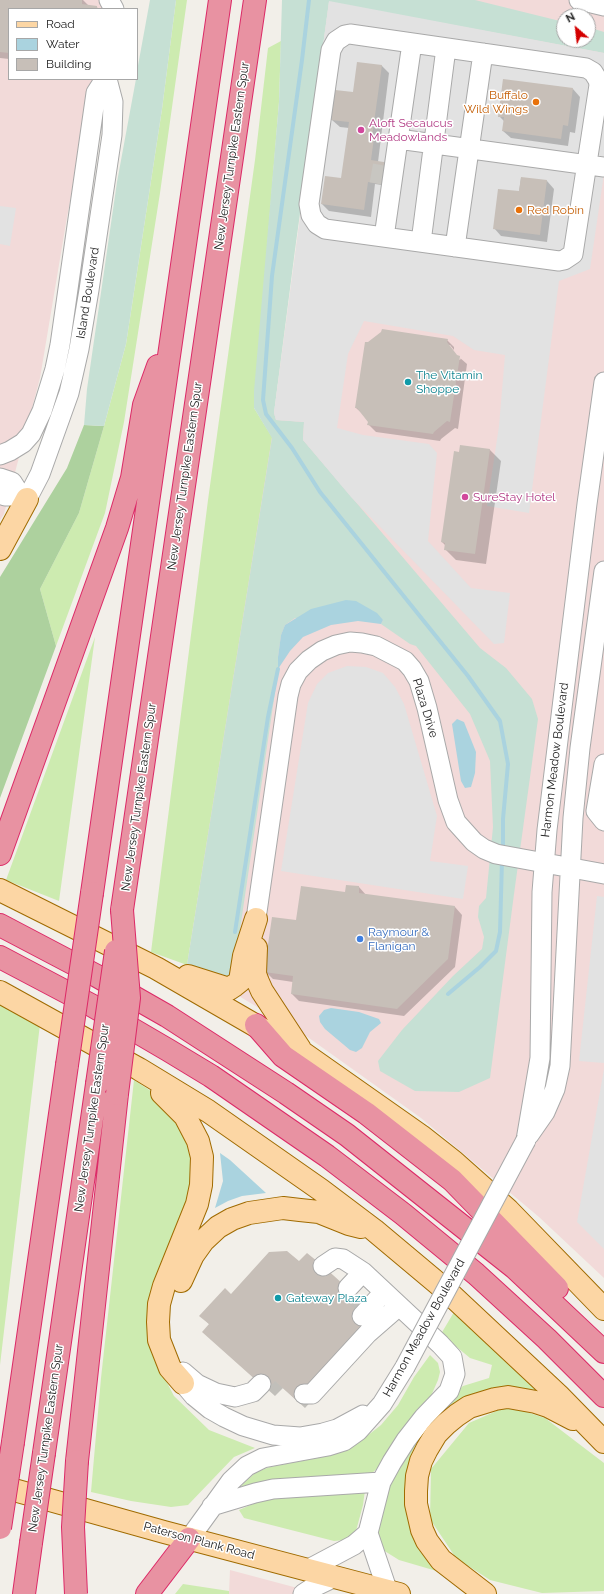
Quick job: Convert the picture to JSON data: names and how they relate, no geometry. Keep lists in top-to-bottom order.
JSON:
{
  "streets": {
    "highway": ["New Jersey Turnpike Eastern Spur"],
    "main road": ["Paterson Plank Road"],
    "street": ["Island Boulevard", "Plaza Drive", "Harmon Meadow Boulevard"]
  },
  "crossings": [
    ["Plaza Drive", "Harmon Meadow Boulevard"],
    ["Harmon Meadow Boulevard", "Paterson Plank Road"]
  ],
  "places": [
    "Buffalo Wild Wings",
    "Aloft Secaucus Meadowlands",
    "Red Robin",
    "The Vitamin Shoppe",
    "SureStay Hotel",
    "Raymour & Flanigan",
    "Gateway Plaza"
  ],
  "legend": ["Road", "Water", "Building"],
  "north": "top left"
}
